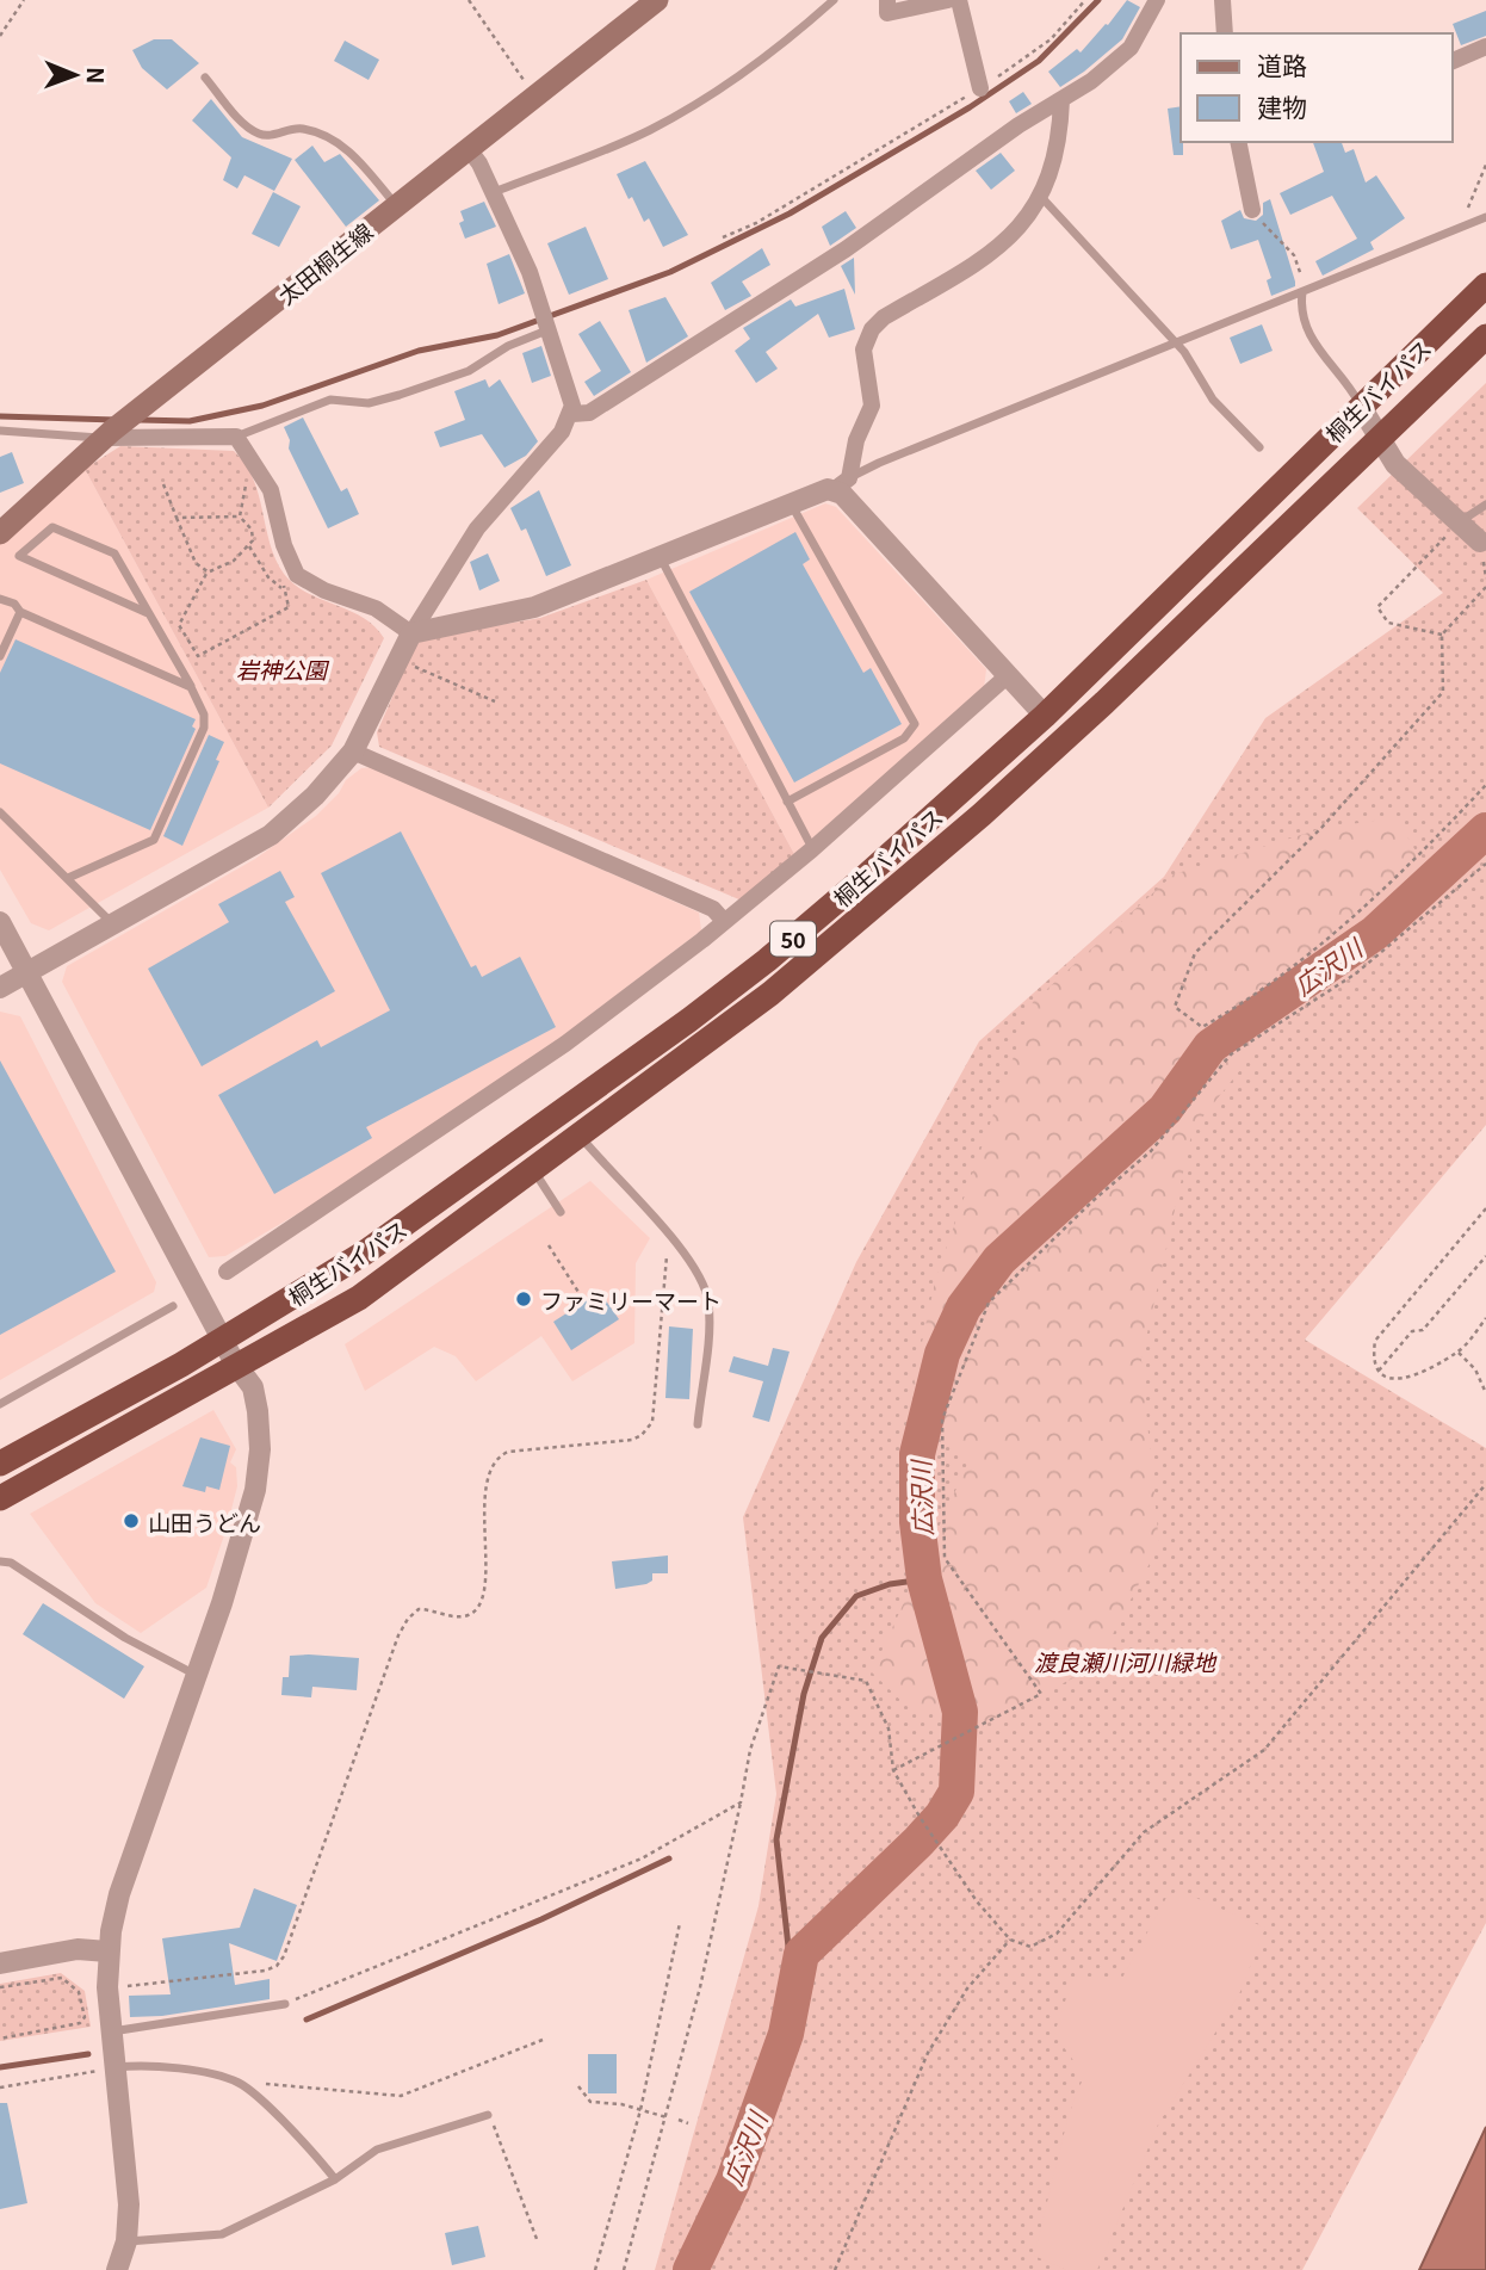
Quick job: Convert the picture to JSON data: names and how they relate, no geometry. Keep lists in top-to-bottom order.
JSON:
{
  "streets": {
    "highway": ["桐生バイパス", "50"],
    "main road": ["太田桐生線"]
  },
  "water": ["広沢川"],
  "parks": ["岩神公園", "渡良瀬川河川緑地"],
  "places": ["ファミリーマート", "山田うどん"],
  "legend": ["道路", "建物"],
  "north": "right"
}
